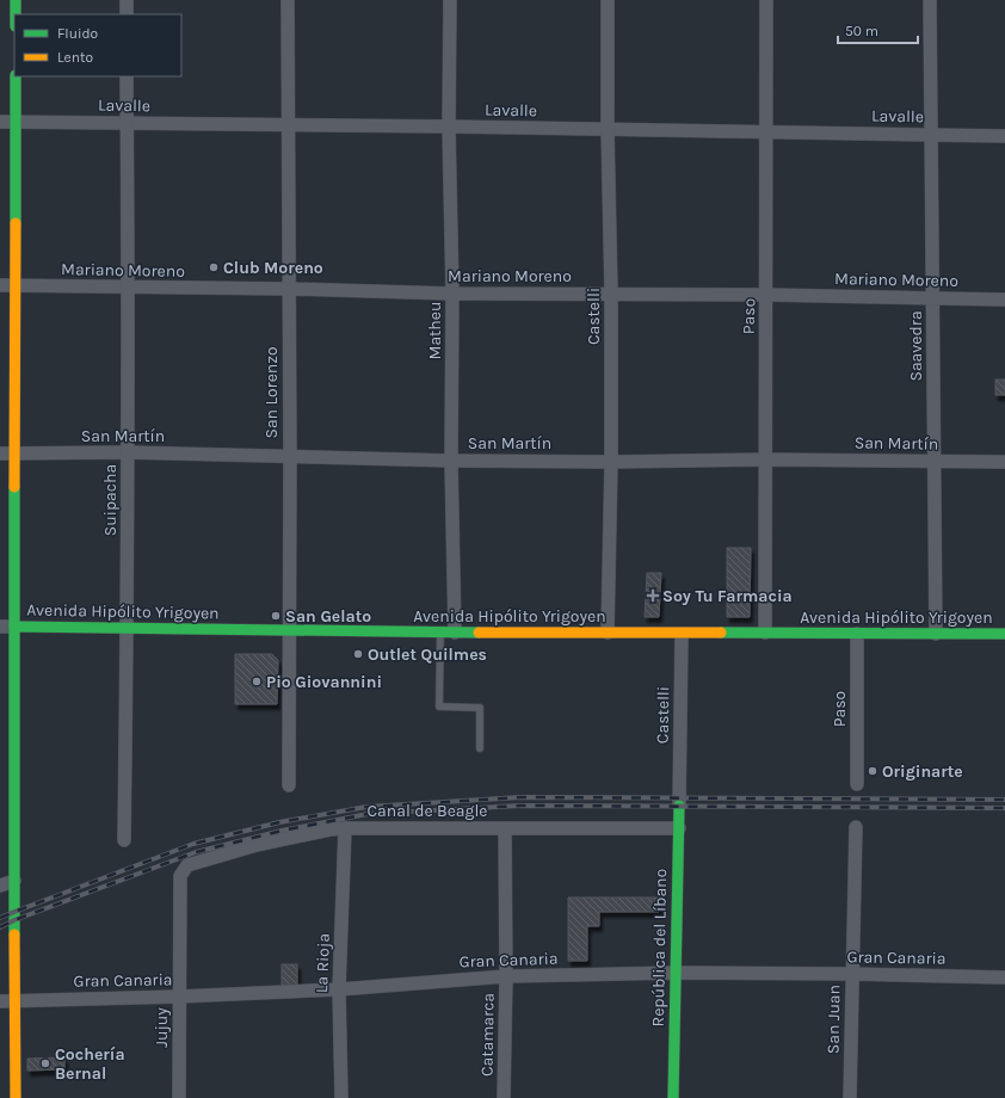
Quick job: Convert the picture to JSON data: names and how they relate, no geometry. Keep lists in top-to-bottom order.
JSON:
{
  "streets": {
    "street": [
      "Lavalle",
      "Mariano Moreno",
      "Castelli",
      "Paso",
      "Matheu",
      "Saavedra",
      "San Lorenzo",
      "San Martín",
      "Suipacha",
      "Avenida Hipólito Yrigoyen",
      "Canal de Beagle",
      "República del Líbano",
      "Gran Canaria",
      "La Rioja",
      "San Juan",
      "Jujuy",
      "Catamarca"
    ]
  },
  "crossings": [
    ["Lavalle", "Castelli"],
    ["Lavalle", "Paso"],
    ["Lavalle", "Matheu"],
    ["Lavalle", "Saavedra"],
    ["Lavalle", "San Lorenzo"],
    ["Lavalle", "Suipacha"],
    ["Mariano Moreno", "Castelli"],
    ["Mariano Moreno", "Paso"],
    ["Mariano Moreno", "Matheu"],
    ["Mariano Moreno", "Saavedra"],
    ["Mariano Moreno", "San Lorenzo"],
    ["Mariano Moreno", "Suipacha"],
    ["Castelli", "San Martín"],
    ["Castelli", "Avenida Hipólito Yrigoyen"],
    ["Castelli", "República del Líbano"],
    ["Paso", "San Martín"],
    ["Paso", "Avenida Hipólito Yrigoyen"],
    ["Matheu", "San Martín"],
    ["Matheu", "Avenida Hipólito Yrigoyen"],
    ["Saavedra", "San Martín"],
    ["Saavedra", "Avenida Hipólito Yrigoyen"],
    ["San Lorenzo", "San Martín"],
    ["San Lorenzo", "Avenida Hipólito Yrigoyen"],
    ["San Martín", "Suipacha"],
    ["Suipacha", "Avenida Hipólito Yrigoyen"],
    ["Canal de Beagle", "República del Líbano"],
    ["Canal de Beagle", "La Rioja"],
    ["Canal de Beagle", "Jujuy"],
    ["Canal de Beagle", "Catamarca"],
    ["República del Líbano", "Gran Canaria"],
    ["Gran Canaria", "La Rioja"],
    ["Gran Canaria", "San Juan"],
    ["Gran Canaria", "Jujuy"],
    ["Gran Canaria", "Catamarca"]
  ],
  "places": {
    "other": [
      "Club Moreno",
      "San Gelato",
      "Outlet Quilmes",
      "Pio Giovannini",
      "Originarte",
      "Cochería Bernal"
    ],
    "health": ["Soy Tu Farmacia"]
  },
  "legend": ["Fluido", "Lento"],
  "scale_bar": "50 m"
}
